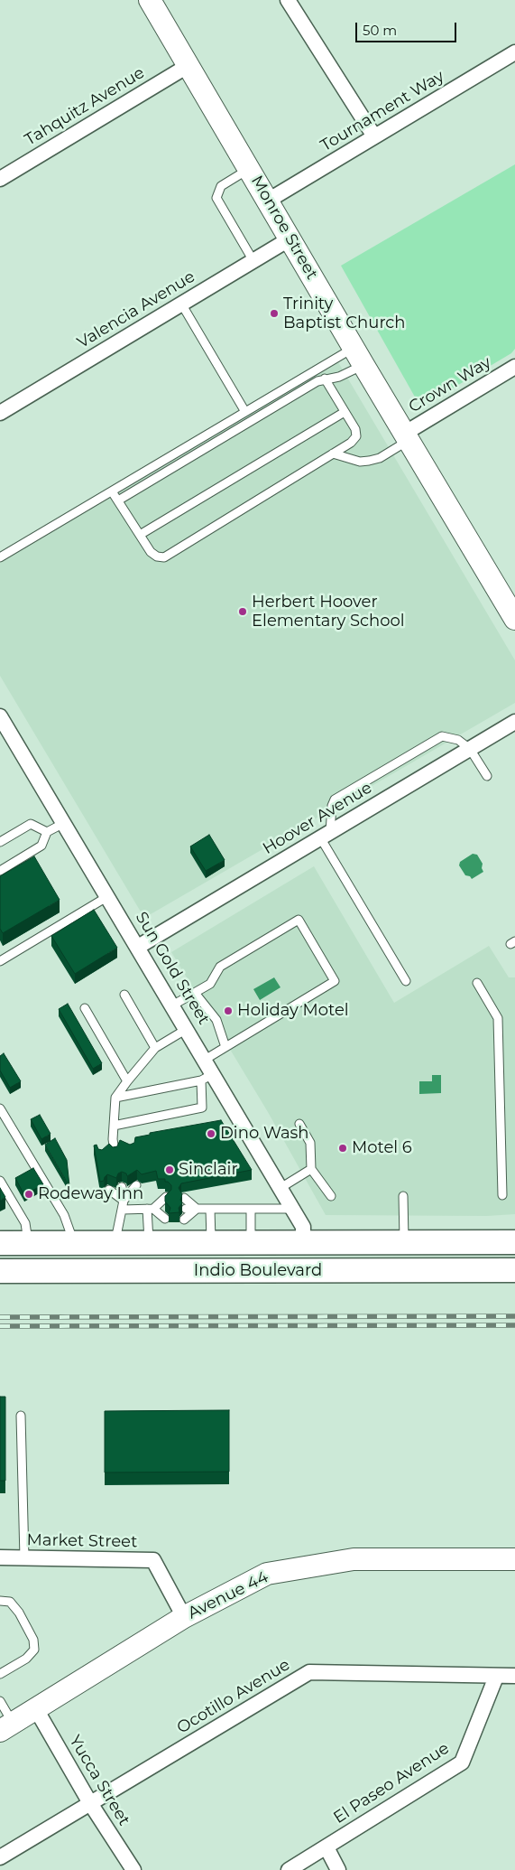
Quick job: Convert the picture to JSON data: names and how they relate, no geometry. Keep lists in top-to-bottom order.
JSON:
{
  "streets": {
    "main road": ["Monroe Street", "Indio Boulevard", "Avenue 44"],
    "street": [
      "Tahquitz Avenue",
      "Tournament Way",
      "Valencia Avenue",
      "Crown Way",
      "Hoover Avenue",
      "Sun Gold Street",
      "Market Street",
      "Ocotillo Avenue",
      "Yucca Street",
      "El Paseo Avenue"
    ]
  },
  "crossings": [
    ["Tahquitz Avenue", "Monroe Street"],
    ["Tournament Way", "Monroe Street"],
    ["Monroe Street", "Valencia Avenue"],
    ["Monroe Street", "Crown Way"],
    ["Hoover Avenue", "Sun Gold Street"],
    ["Sun Gold Street", "Indio Boulevard"],
    ["Market Street", "Avenue 44"],
    ["Avenue 44", "Yucca Street"],
    ["Ocotillo Avenue", "Yucca Street"],
    ["Ocotillo Avenue", "El Paseo Avenue"]
  ],
  "places": [
    "Trinity Baptist Church",
    "Herbert Hoover Elementary School",
    "Holiday Motel",
    "Dino Wash",
    "Motel 6",
    "Sinclair",
    "Rodeway Inn"
  ],
  "scale_bar": "50 m"
}
